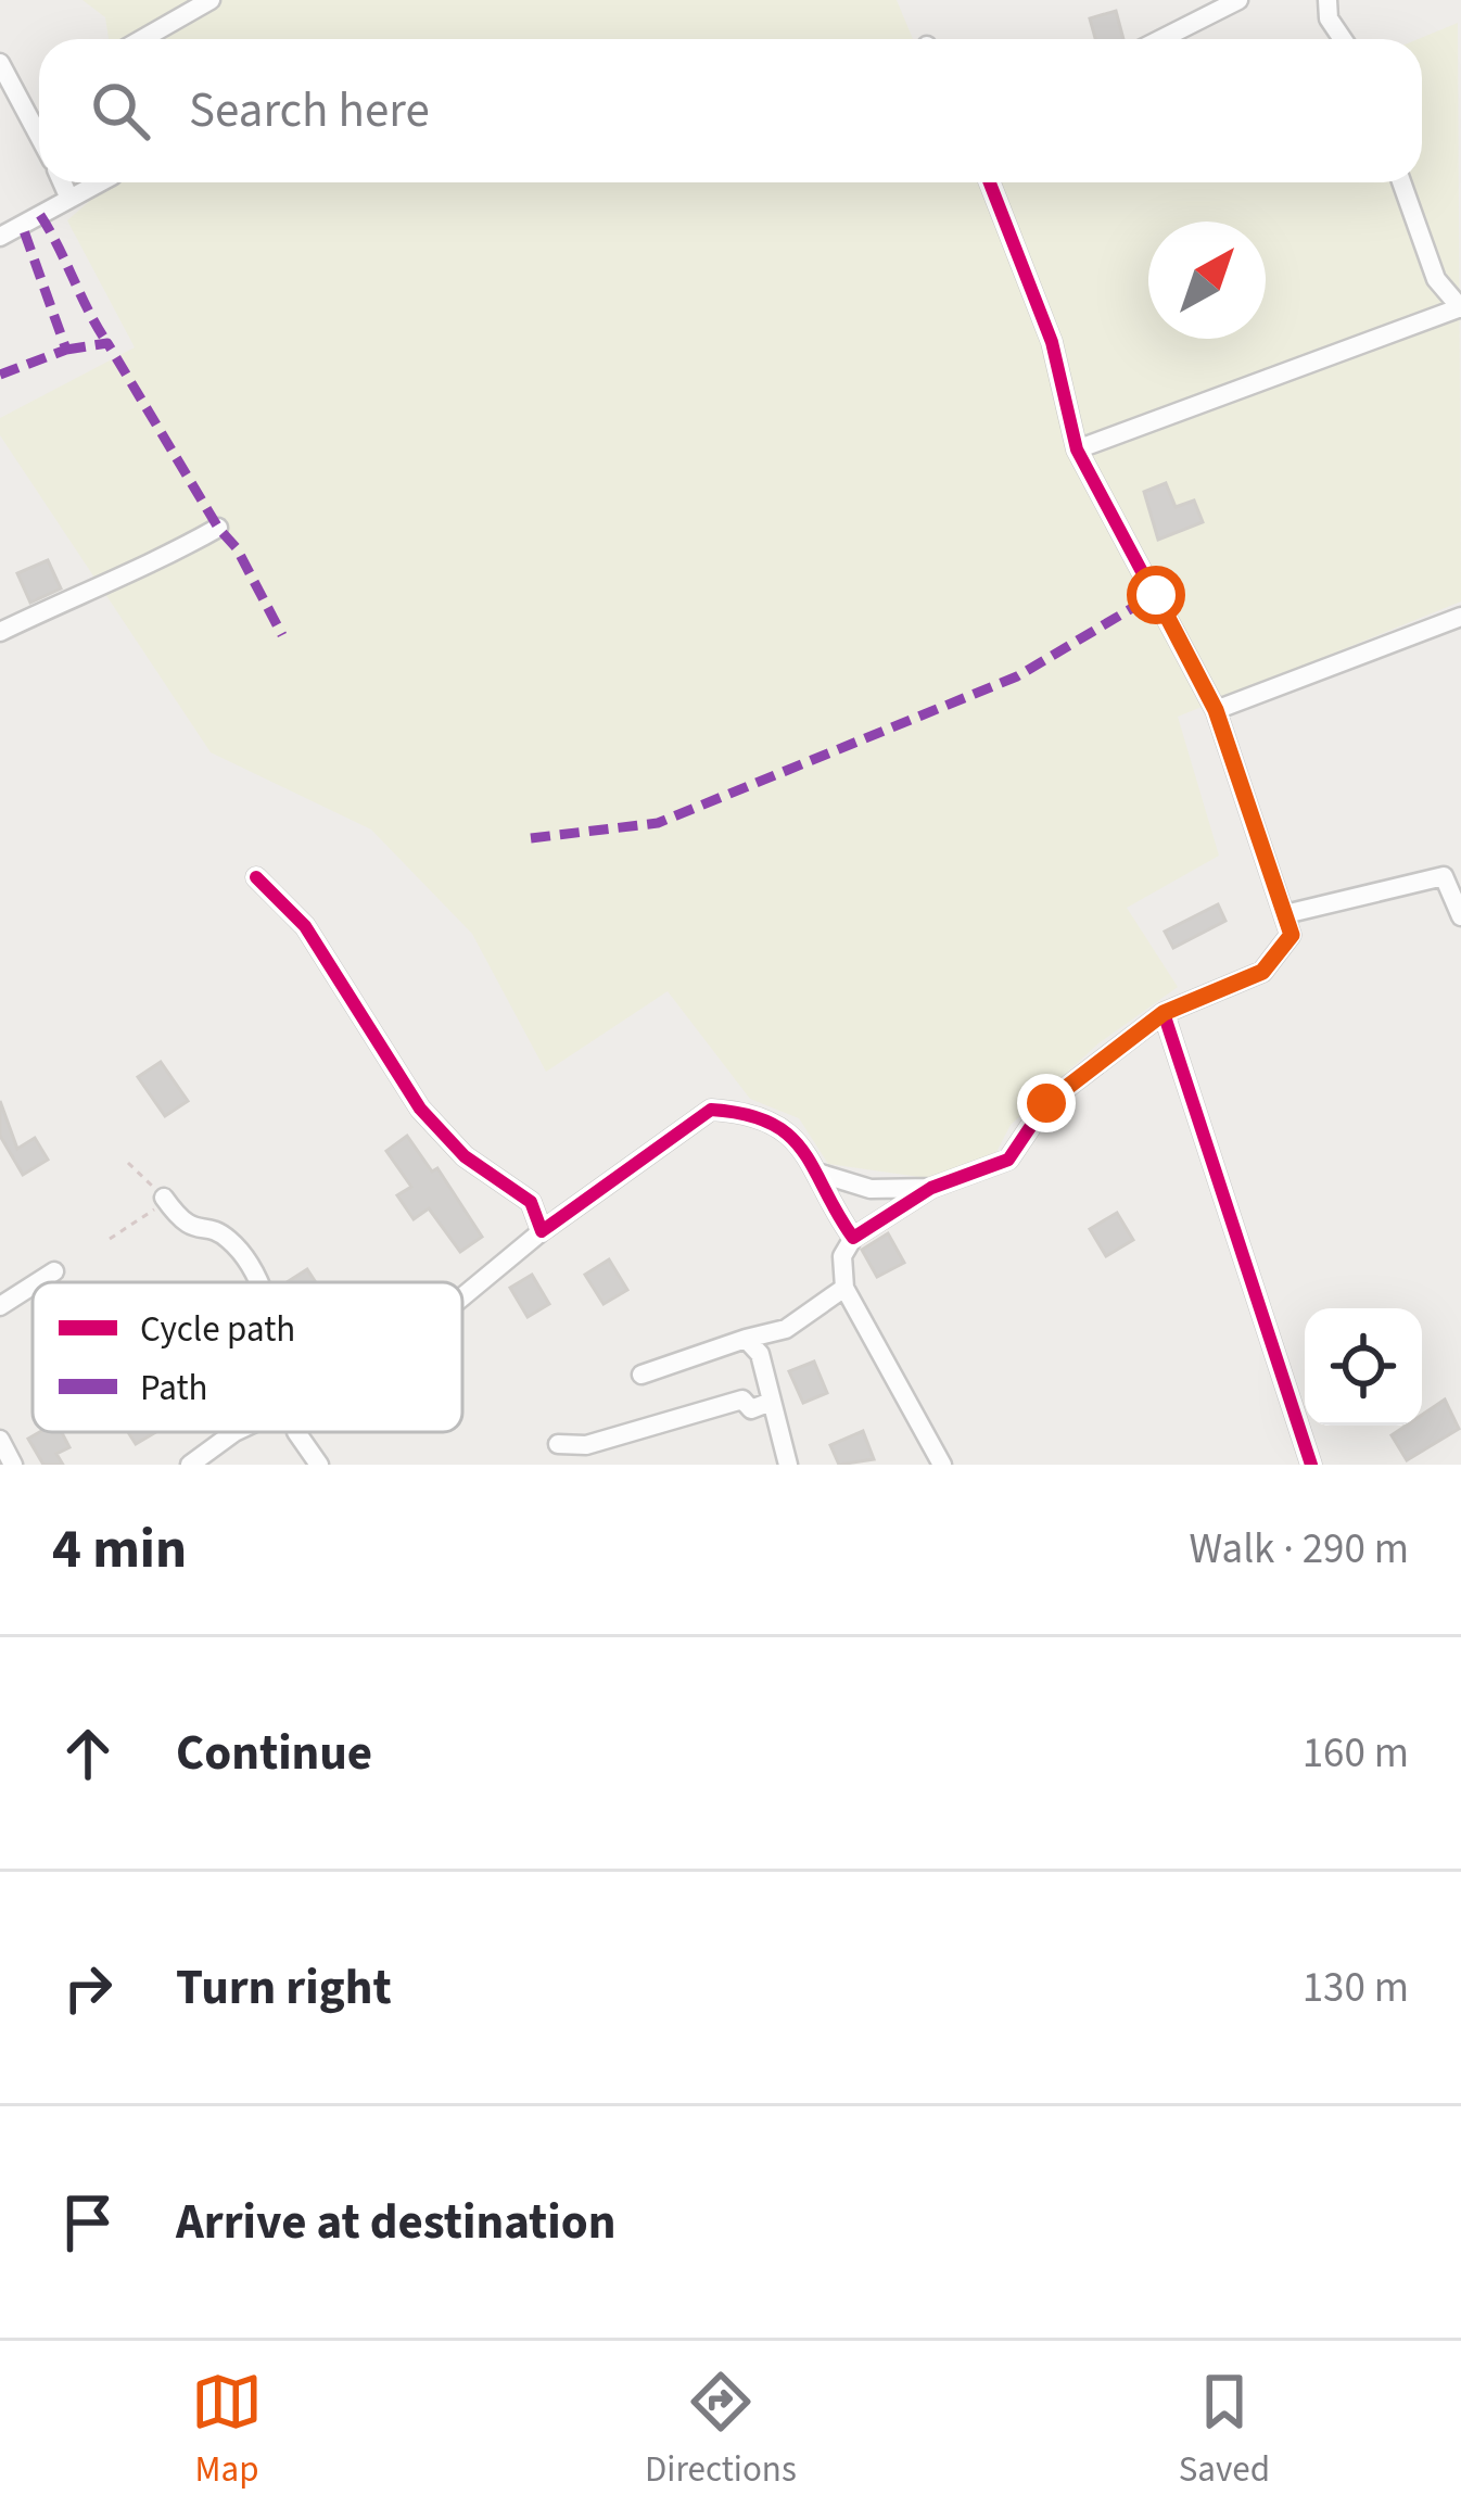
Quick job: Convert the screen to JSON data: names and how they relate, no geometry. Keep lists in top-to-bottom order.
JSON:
{
  "legend": ["Cycle path", "Path"],
  "north": "top right",
  "page": {
    "search": "Search here",
    "heading": ["4 min", "Walk · 290 m"],
    "list": [
      ["Continue", "160 m"],
      ["Turn right", "130 m"],
      "Arrive at destination"
    ],
    "nav": ["Map", "Directions", "Saved"]
  }
}
